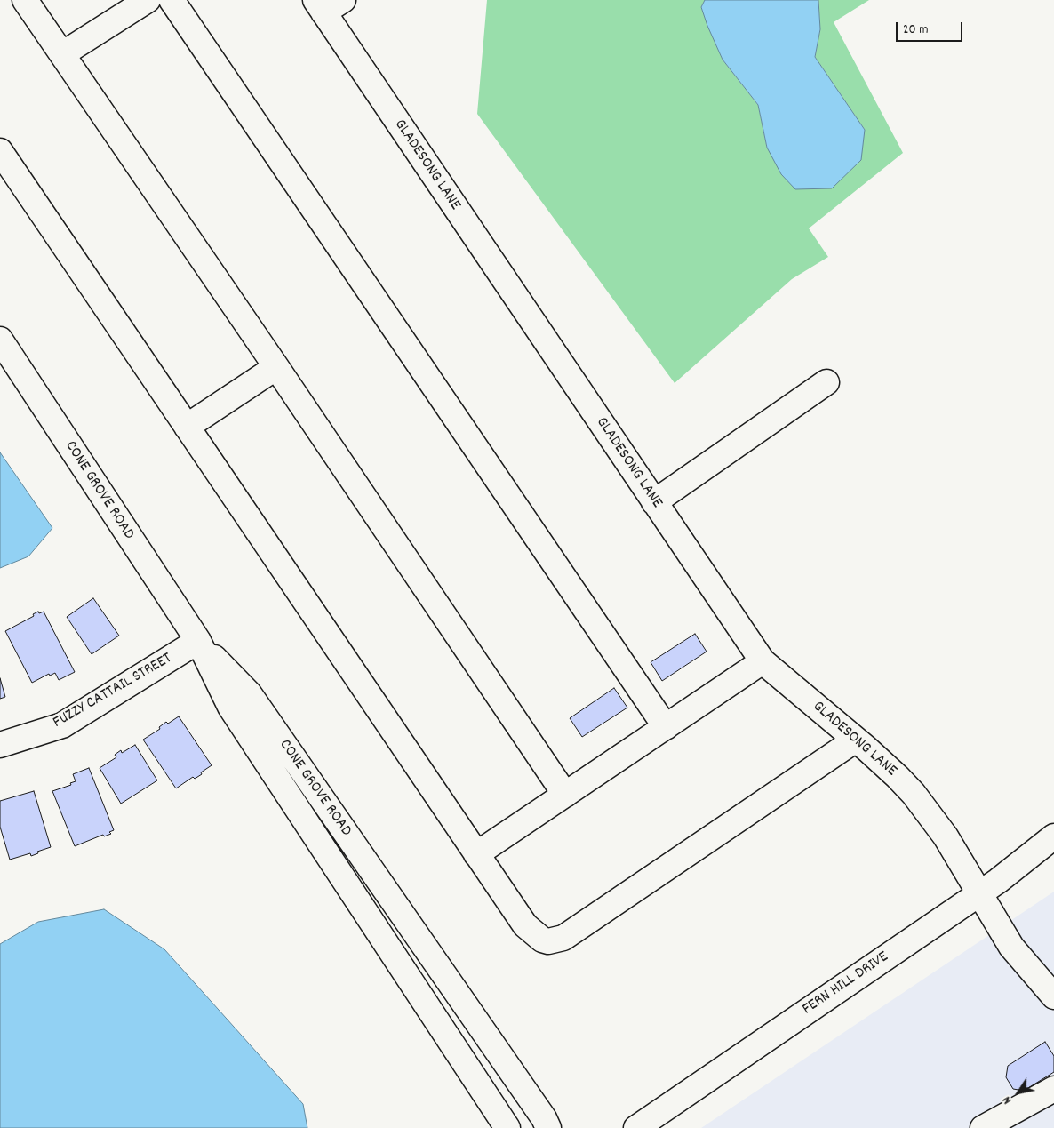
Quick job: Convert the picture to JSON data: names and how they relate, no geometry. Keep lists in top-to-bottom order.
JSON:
{
  "streets": {
    "street": [
      "GLADESONG LANE",
      "CONE GROVE ROAD",
      "FUZZY CATTAIL STREET",
      "FERN HILL DRIVE"
    ]
  },
  "crossings": [
    ["GLADESONG LANE", "FERN HILL DRIVE"],
    ["CONE GROVE ROAD", "FUZZY CATTAIL STREET"]
  ],
  "scale_bar": "20 m",
  "north": "bottom left"
}
